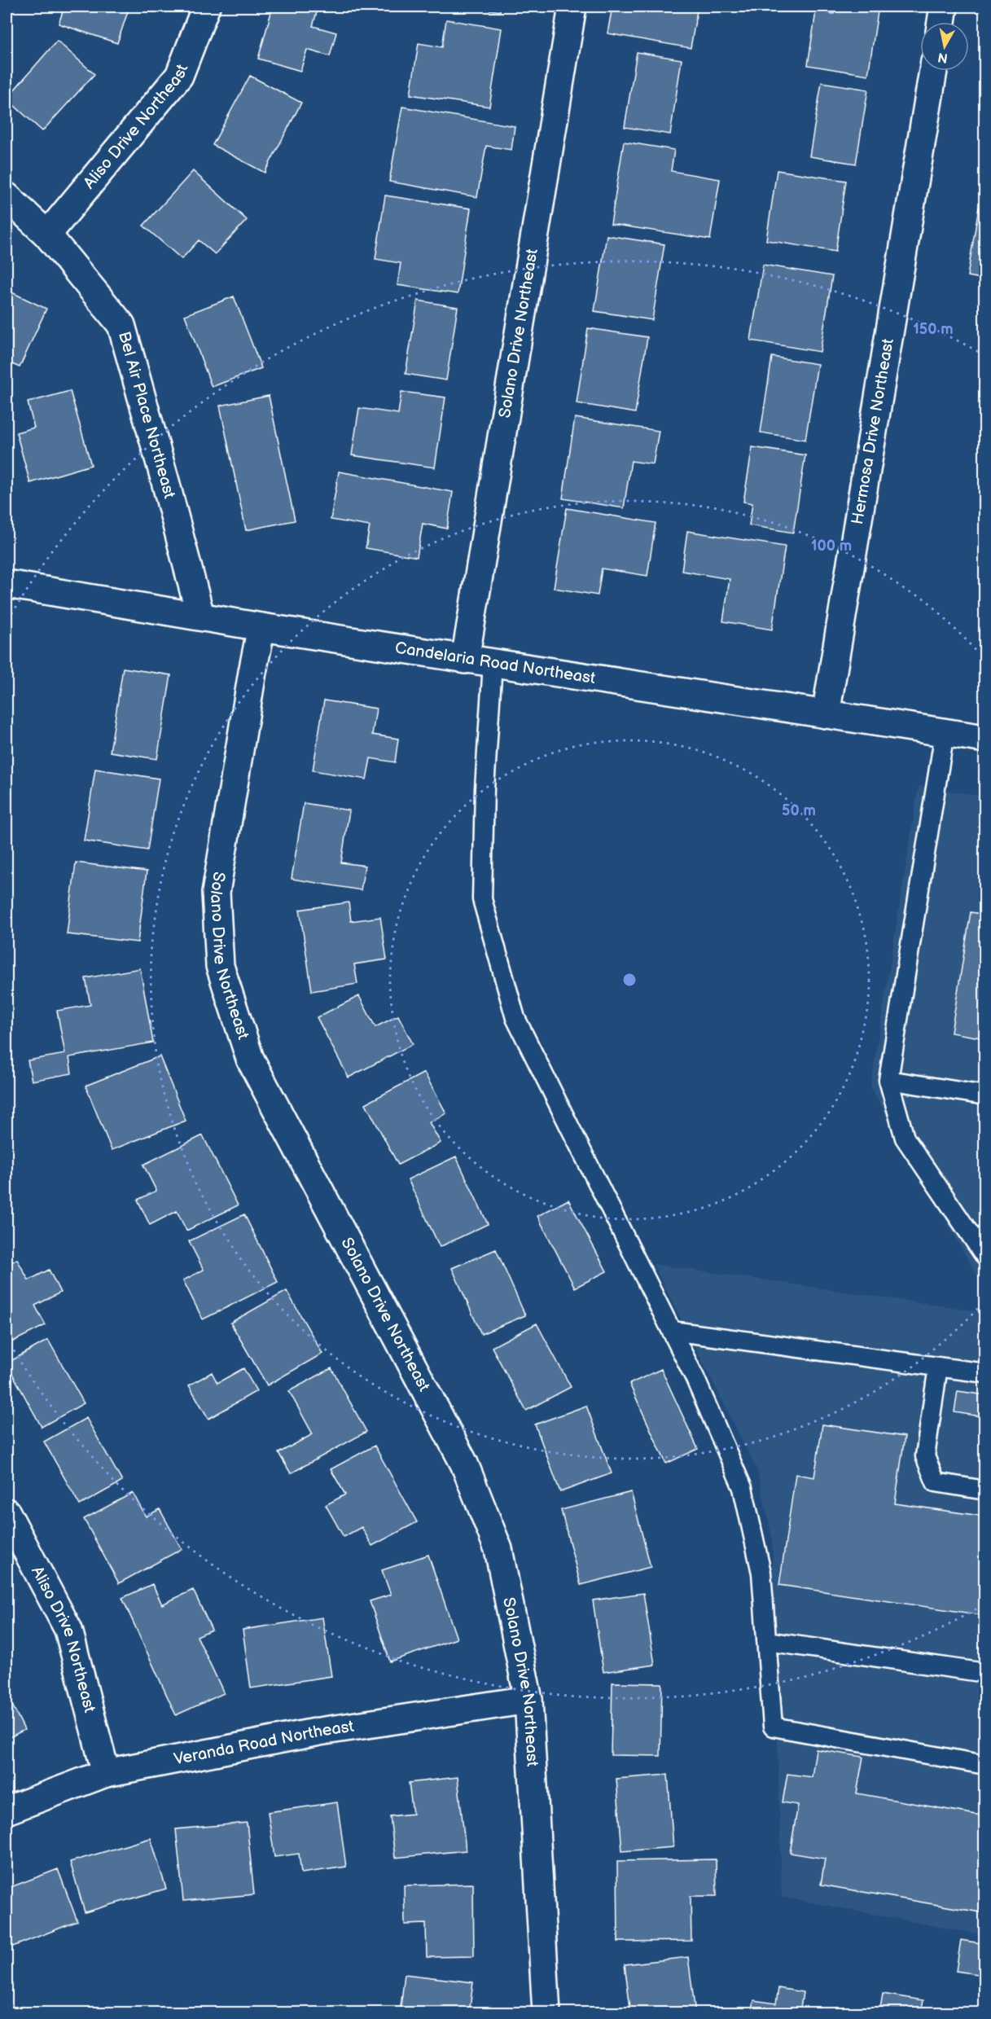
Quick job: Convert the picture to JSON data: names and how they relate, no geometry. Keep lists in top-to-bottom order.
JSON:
{
  "streets": {
    "street": [
      "Aliso Drive Northeast",
      "Solano Drive Northeast",
      "Bel Air Place Northeast",
      "Hermosa Drive Northeast",
      "Candelaria Road Northeast",
      "Veranda Road Northeast"
    ]
  },
  "crossings": [
    ["Aliso Drive Northeast", "Bel Air Place Northeast"],
    ["Aliso Drive Northeast", "Veranda Road Northeast"],
    ["Solano Drive Northeast", "Candelaria Road Northeast"],
    ["Solano Drive Northeast", "Veranda Road Northeast"],
    ["Bel Air Place Northeast", "Candelaria Road Northeast"],
    ["Hermosa Drive Northeast", "Candelaria Road Northeast"]
  ],
  "north": "bottom",
  "rings": ["150 m", "100 m", "50 m"]
}
